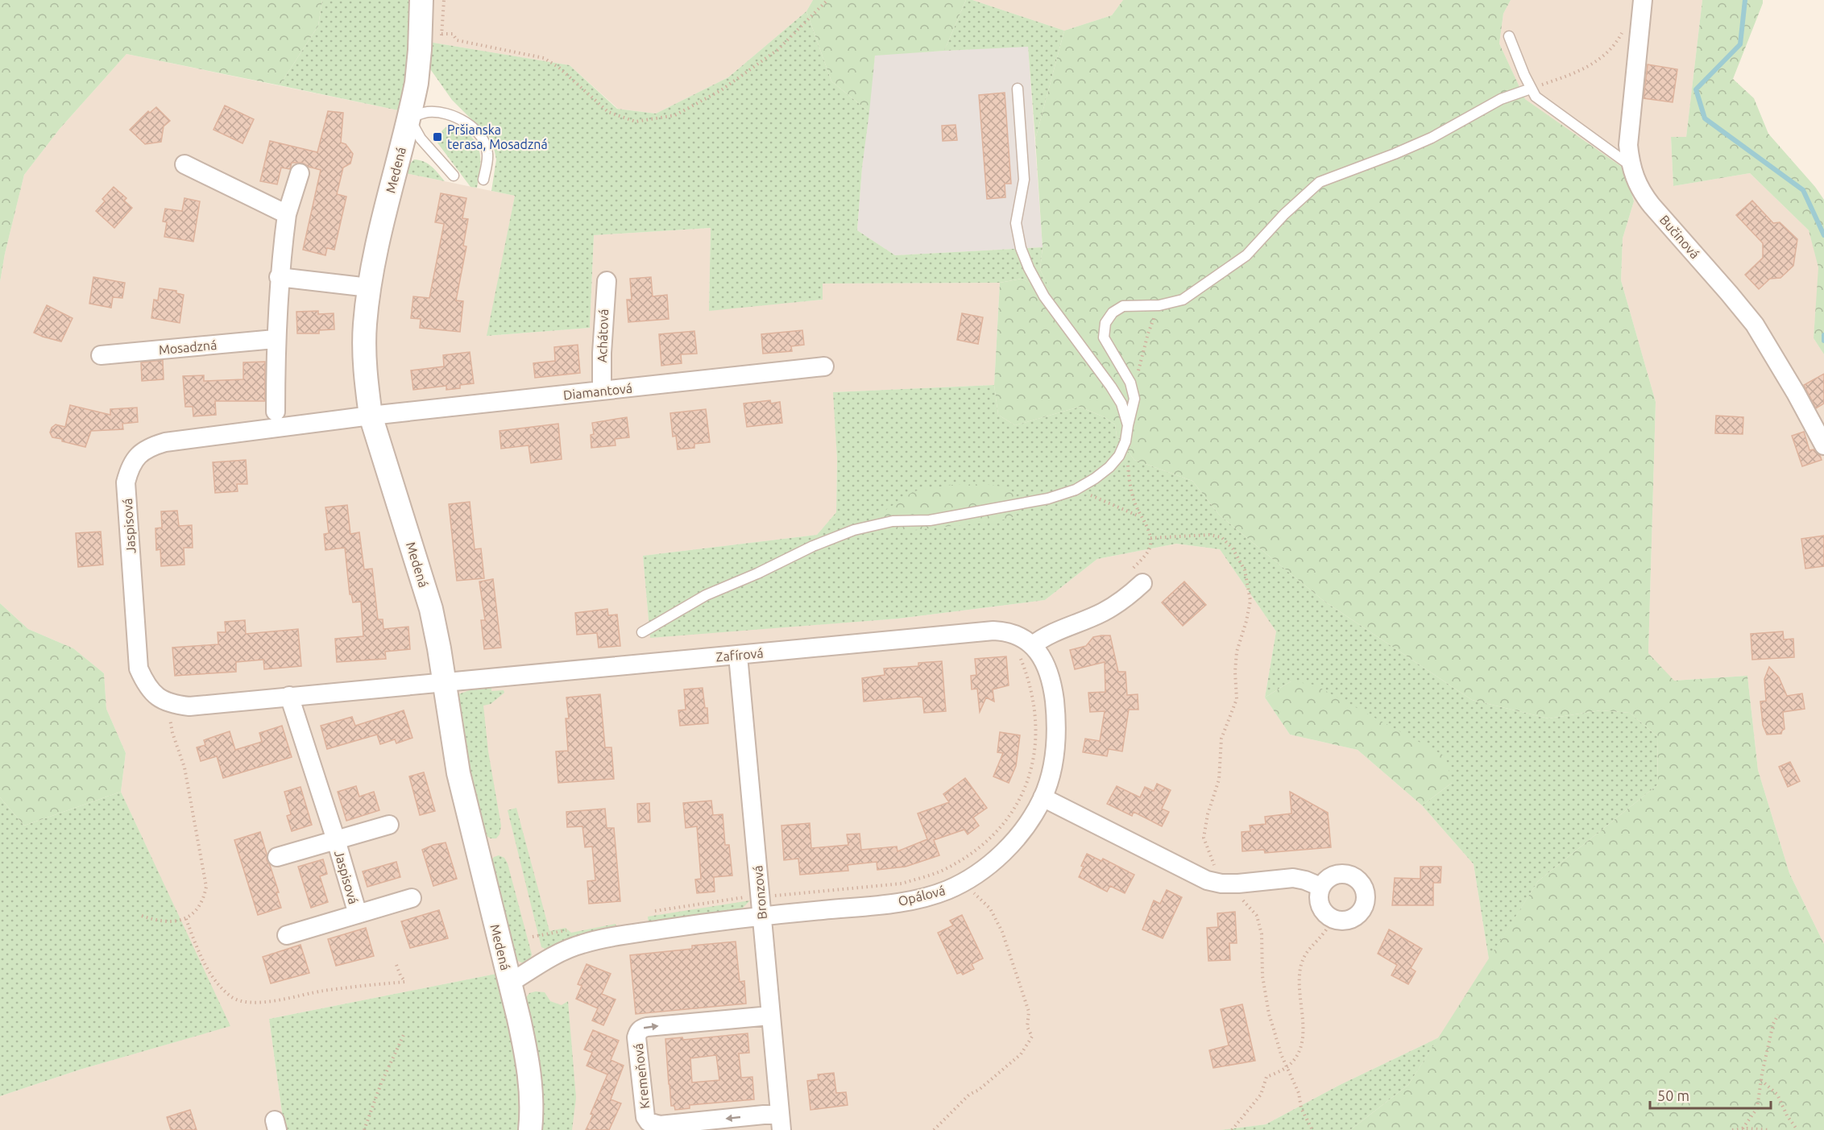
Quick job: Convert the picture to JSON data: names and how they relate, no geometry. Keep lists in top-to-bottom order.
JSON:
{
  "streets": {
    "street": [
      "Medená",
      "Bučinová",
      "Achátová",
      "Mosadzná",
      "Diamantová",
      "Jaspisová",
      "Zafírová",
      "Bronzová",
      "Opálová",
      "Kremeňová"
    ]
  },
  "crossings": [
    ["Medená", "Diamantová"],
    ["Medená", "Jaspisová"],
    ["Medená", "Zafírová"],
    ["Achátová", "Diamantová"],
    ["Diamantová", "Jaspisová"],
    ["Jaspisová", "Zafírová"],
    ["Zafírová", "Bronzová"],
    ["Zafírová", "Opálová"],
    ["Bronzová", "Opálová"],
    ["Bronzová", "Kremeňová"]
  ],
  "places": {
    "transit": ["Pršianska terasa, Mosadzná"]
  },
  "scale_bar": "50 m"
}
